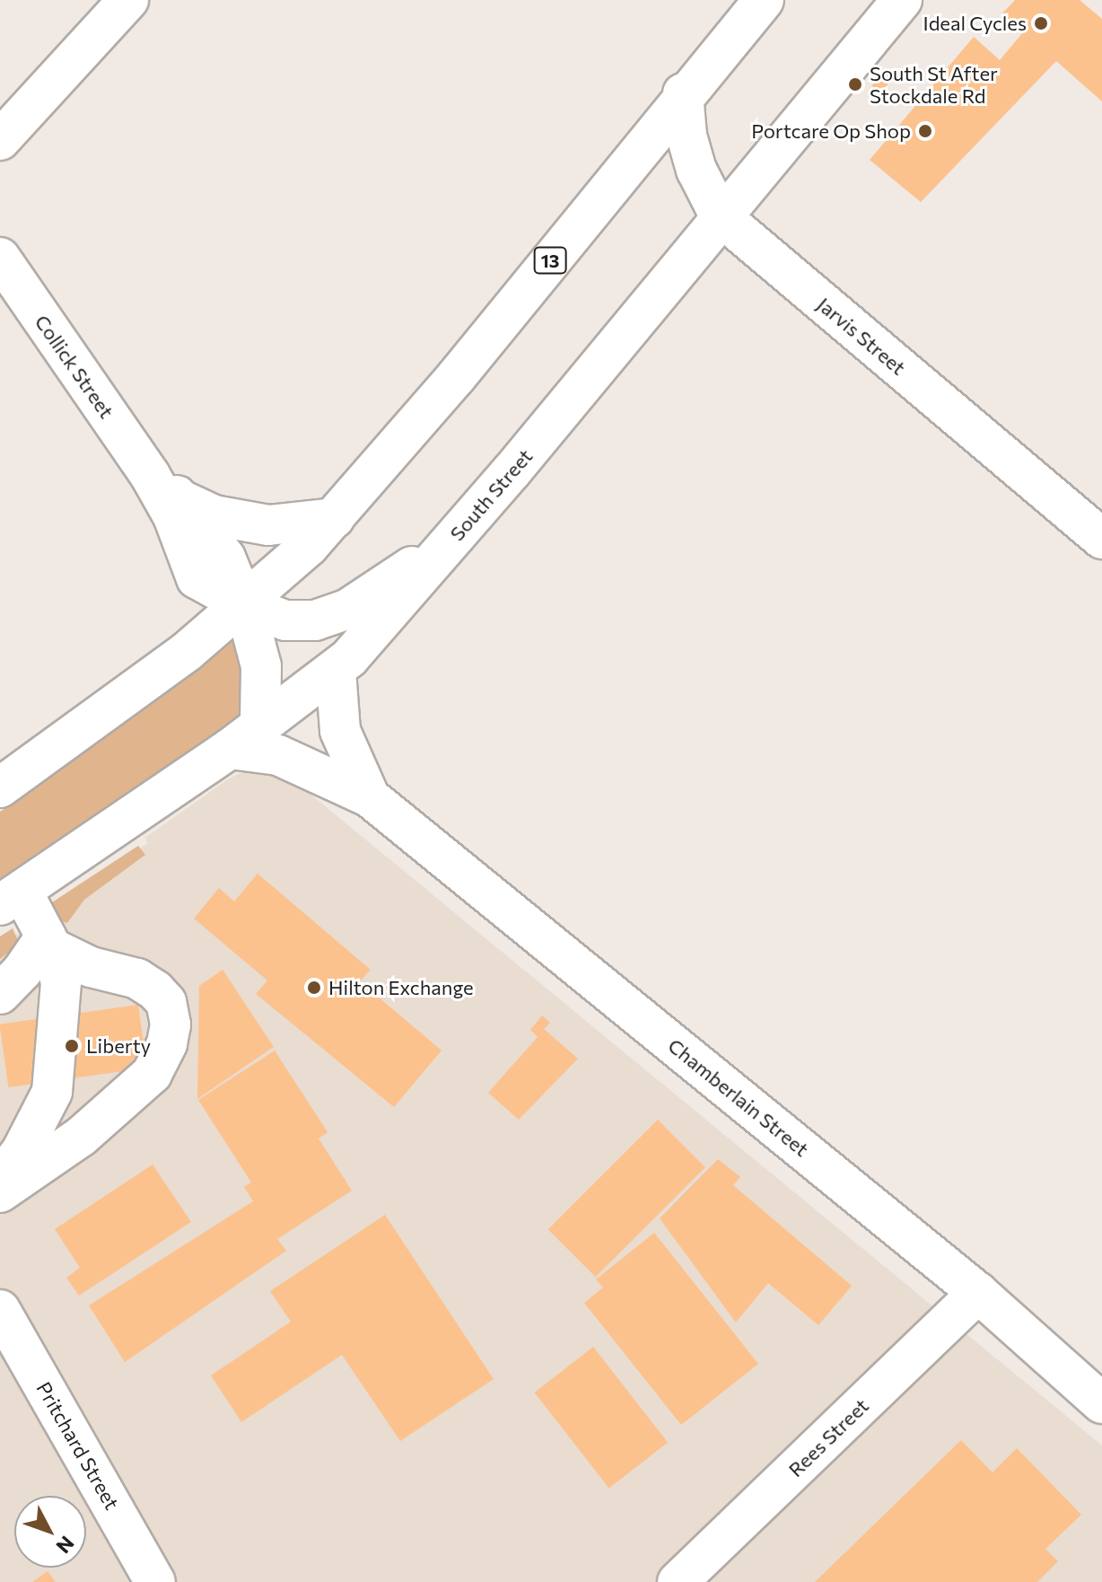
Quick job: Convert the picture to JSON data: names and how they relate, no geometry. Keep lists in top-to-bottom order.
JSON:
{
  "streets": {
    "street": [
      "13",
      "Jarvis Street",
      "Collick Street",
      "South Street",
      "Chamberlain Street",
      "Rees Street",
      "Pritchard Street"
    ]
  },
  "crossings": [
    ["13", "Jarvis Street"],
    ["13", "Collick Street"],
    ["Jarvis Street", "South Street"],
    ["South Street", "Chamberlain Street"],
    ["Chamberlain Street", "Rees Street"]
  ],
  "places": [
    "Ideal Cycles",
    "South St After Stockdale Rd",
    "Portcare Op Shop",
    "Hilton Exchange",
    "Liberty"
  ],
  "north": "bottom right"
}
